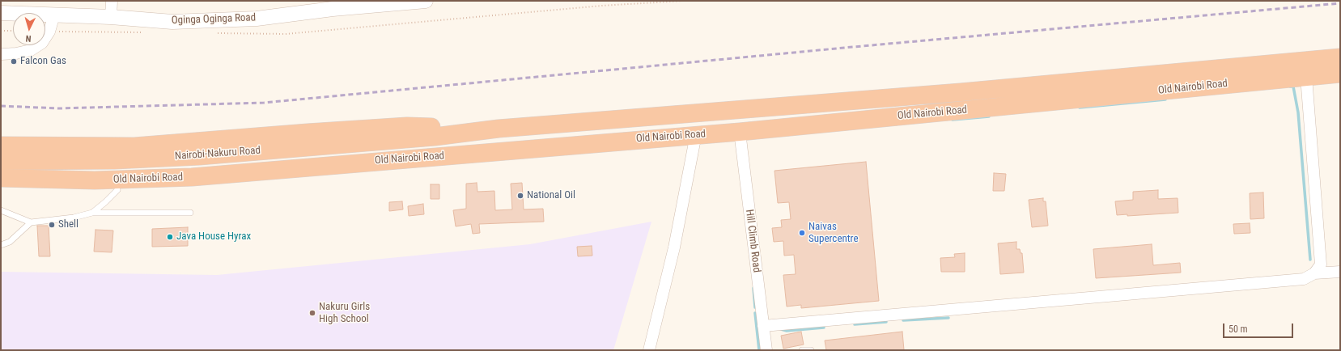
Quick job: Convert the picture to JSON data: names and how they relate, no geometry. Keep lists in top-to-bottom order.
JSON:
{
  "streets": {
    "highway": ["Old Nairobi Road", "Nairobi-Nakuru Road"],
    "street": ["Oginga Oginga Road", "Hill Climb Road"]
  },
  "crossings": [
    ["Old Nairobi Road", "Nairobi-Nakuru Road"],
    ["Old Nairobi Road", "Hill Climb Road"]
  ],
  "places": [
    "Falcon Gas",
    "National Oil",
    "Shell",
    "Naivas Supercentre",
    "Java House Hyrax",
    "Nakuru Girls High School"
  ],
  "scale_bar": "50 m",
  "north": "bottom"
}
